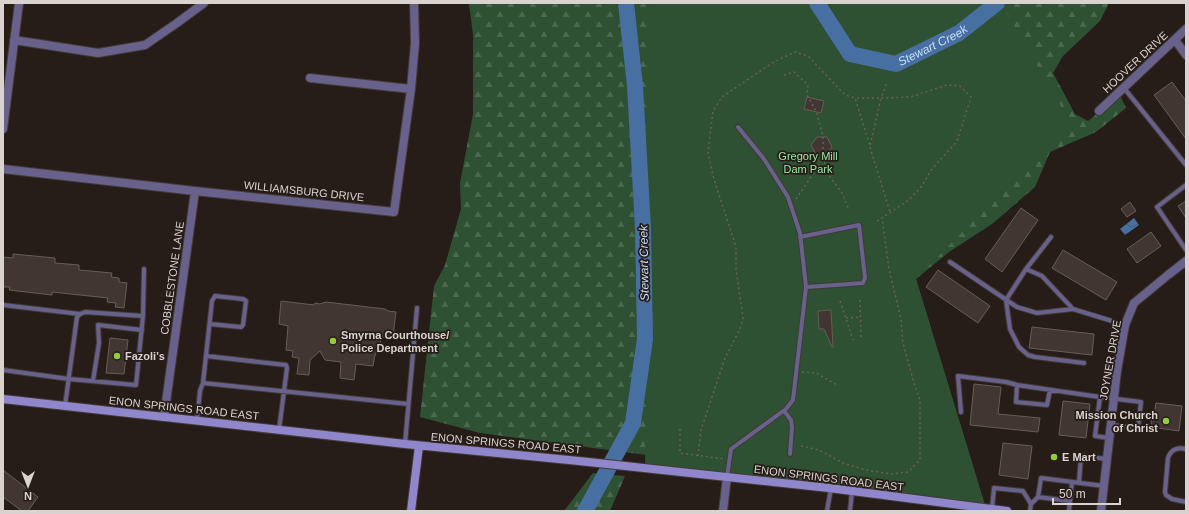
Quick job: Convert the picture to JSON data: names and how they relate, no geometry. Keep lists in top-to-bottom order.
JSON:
{
  "streets": {
    "street": [
      "HOOVER DRIVE",
      "WILLIAMSBURG DRIVE",
      "COBBLESTONE LANE",
      "JOYNER DRIVE",
      "ENON SPRINGS ROAD EAST"
    ]
  },
  "crossings": [
    ["WILLIAMSBURG DRIVE", "COBBLESTONE LANE"],
    ["COBBLESTONE LANE", "ENON SPRINGS ROAD EAST"]
  ],
  "water": ["Stewart Creek"],
  "parks": ["Gregory Mill Dam Park"],
  "places": [
    "Smyrna Courthouse/ Police Department",
    "Fazoli's",
    "Mission Church of Christ",
    "E Mart"
  ],
  "scale_bar": "50 m",
  "north": "bottom"
}
